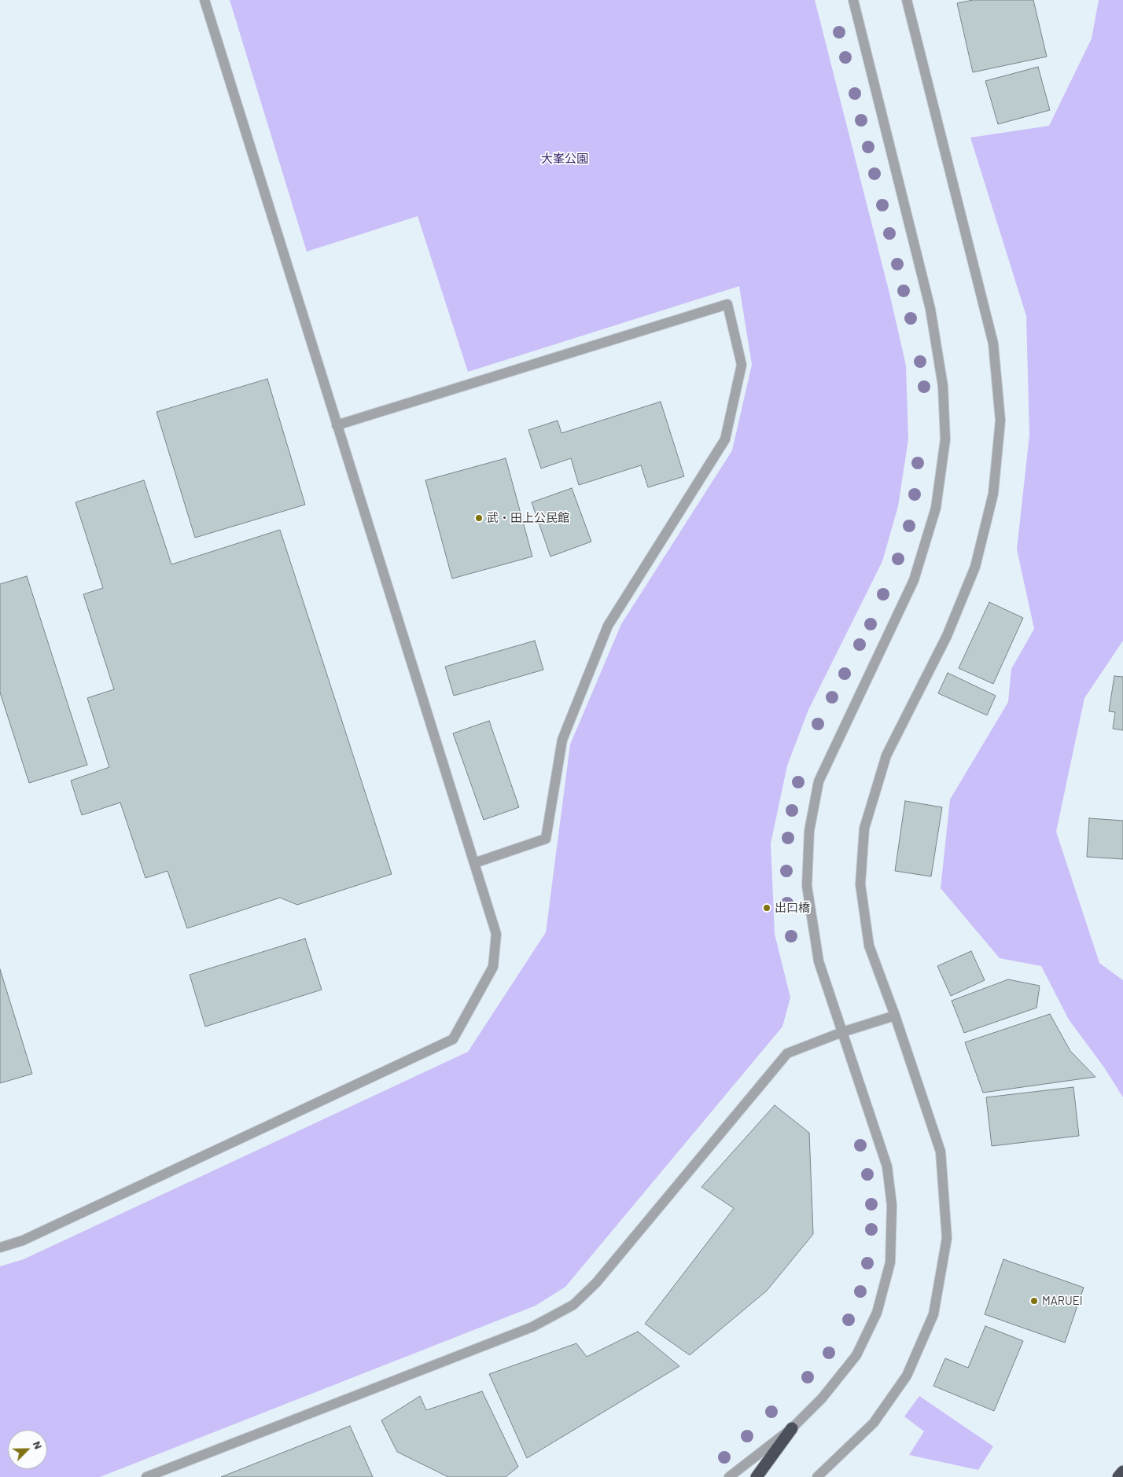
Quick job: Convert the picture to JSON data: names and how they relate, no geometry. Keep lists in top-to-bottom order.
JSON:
{
  "parks": ["大峯公園"],
  "places": ["武・田上公民館", "出口橋", "MARUEI"],
  "north": "top right"
}
